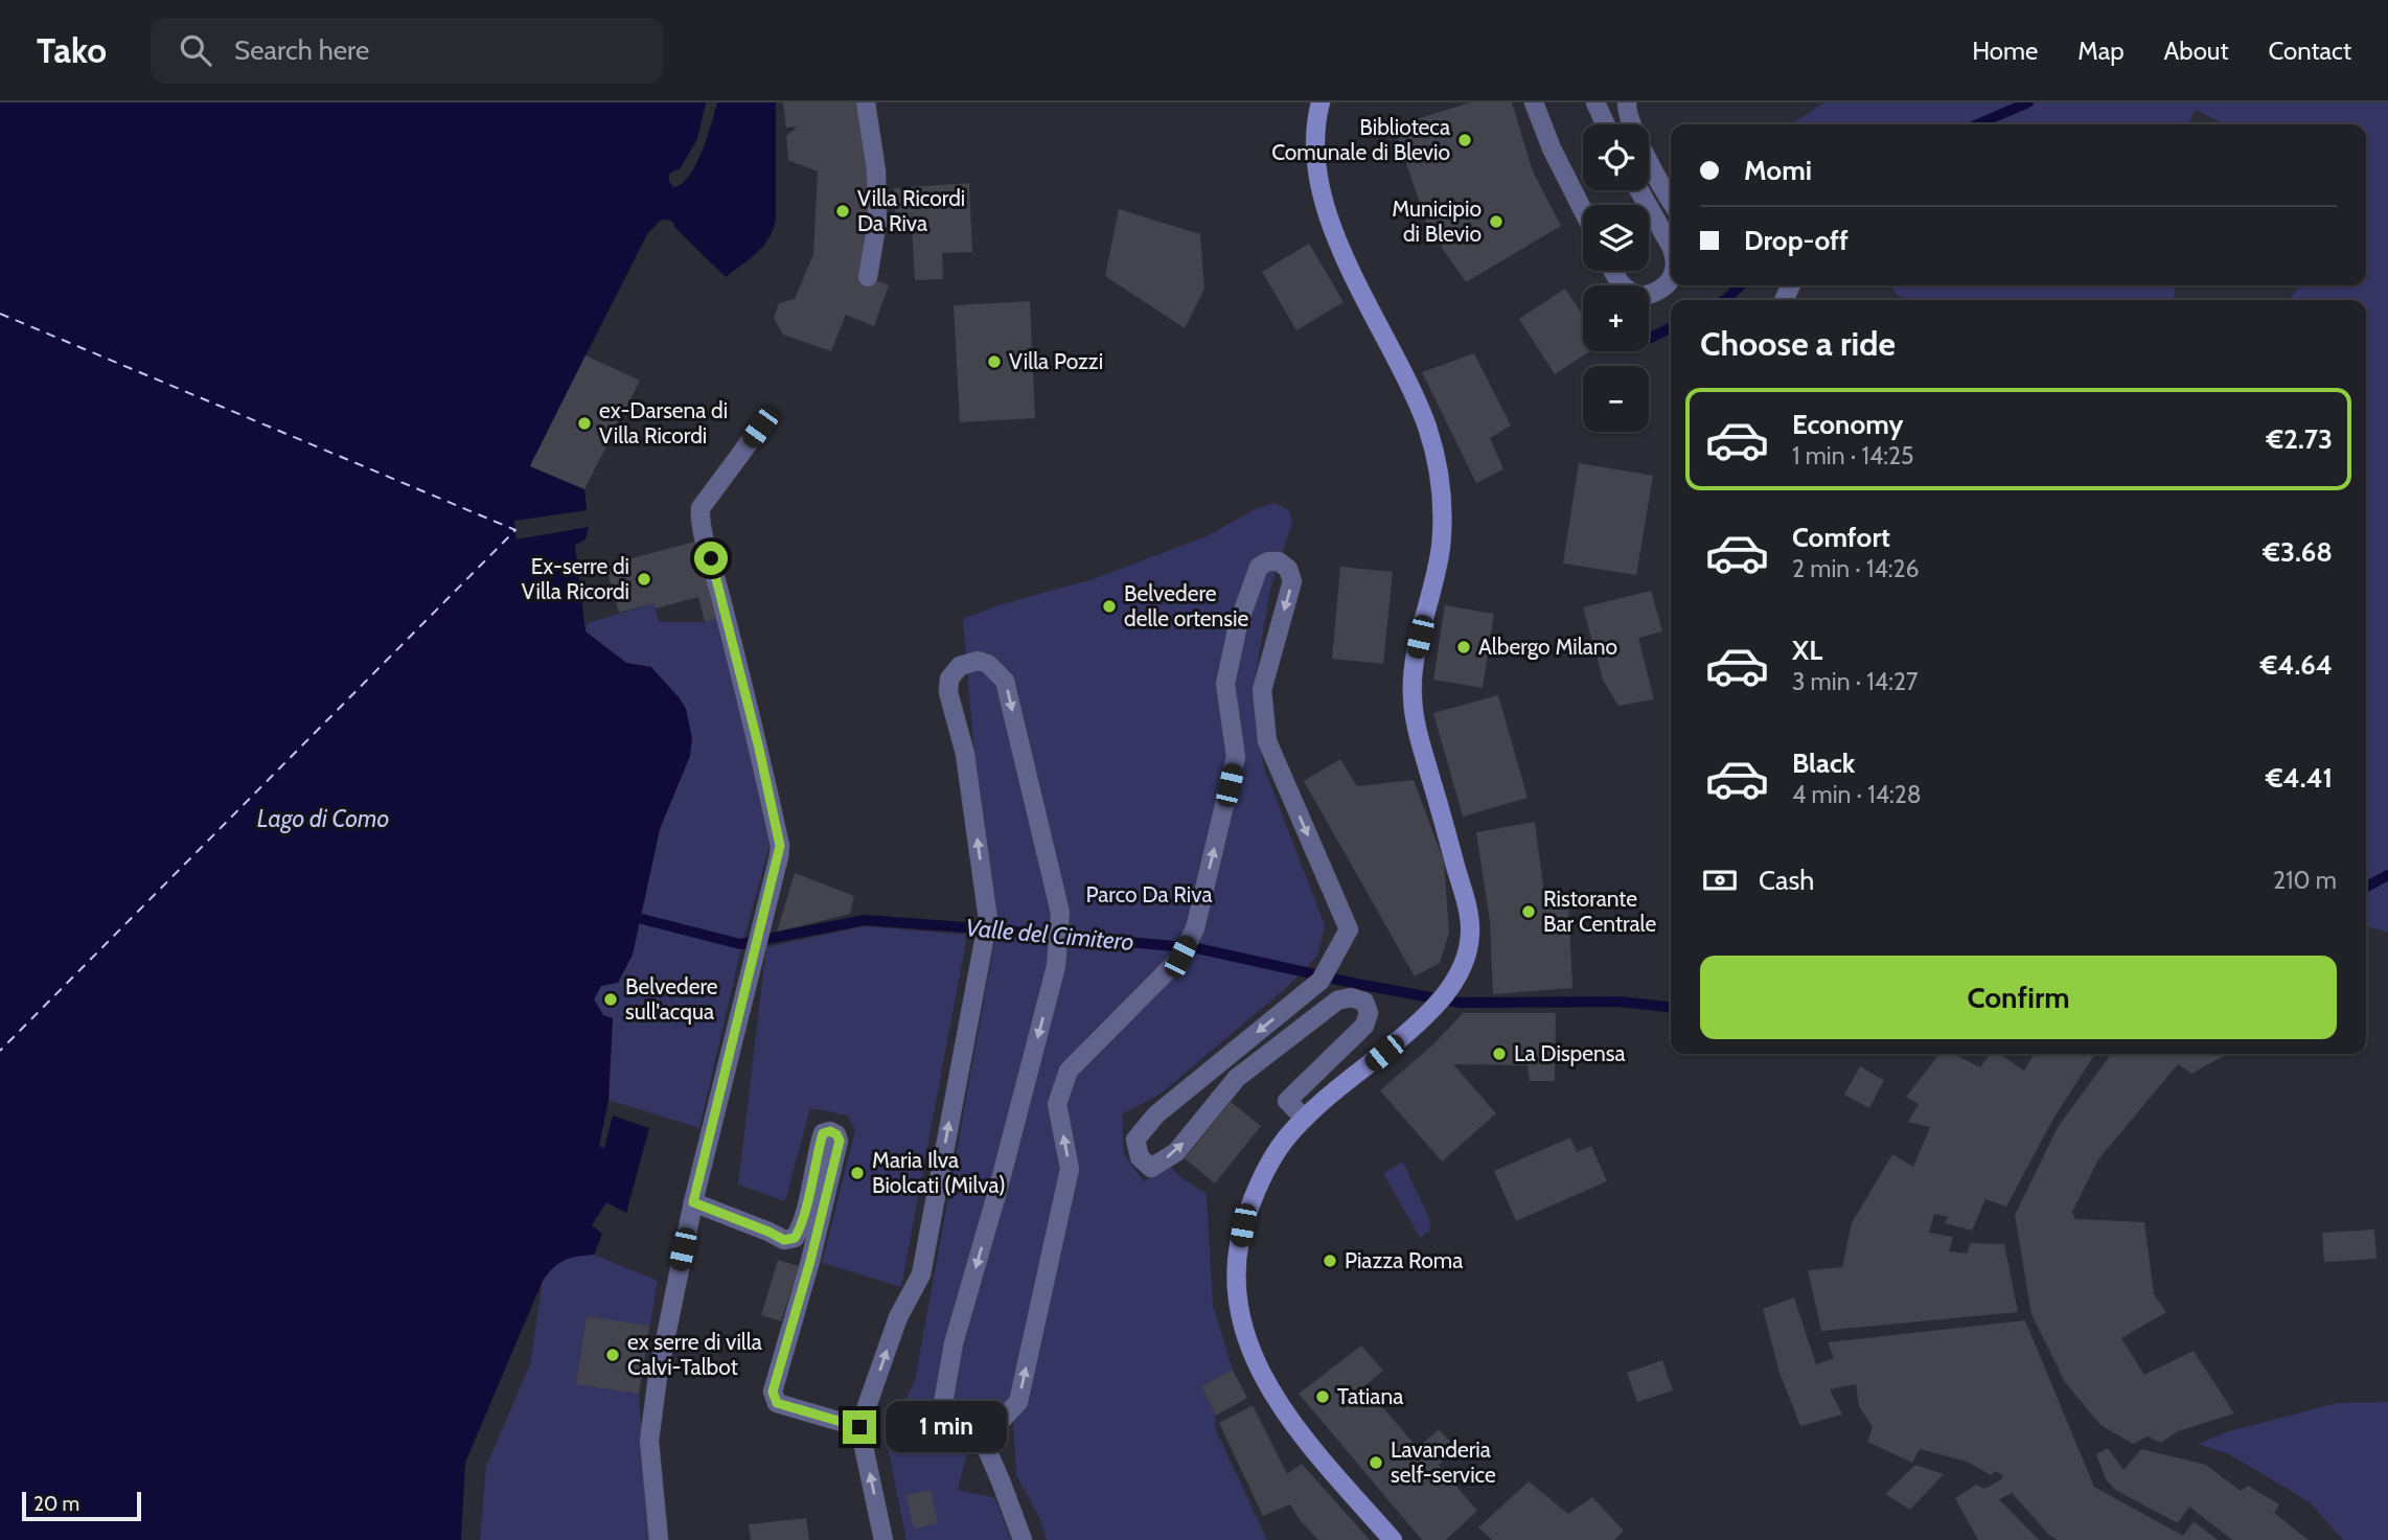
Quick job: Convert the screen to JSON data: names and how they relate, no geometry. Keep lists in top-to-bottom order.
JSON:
{
  "water": ["Lago di Como", "Valle del Cimitero"],
  "parks": ["Parco Da Riva"],
  "places": [
    "Biblioteca Comunale di Blevio",
    "Villa Ricordi Da Riva",
    "Municipio di Blevio",
    "Villa Pozzi",
    "ex-Darsena di Villa Ricordi",
    "Ex-serre di Villa Ricordi",
    "Belvedere delle ortensie",
    "Albergo Milano",
    "Ristorante Bar Centrale",
    "Belvedere sull'acqua",
    "La Dispensa",
    "Maria Ilva Biolcati (Milva)",
    "Piazza Roma",
    "ex serre di villa Calvi-Talbot",
    "Tatiana",
    "Lavanderia self-service"
  ],
  "scale_bar": "20 m",
  "page": {
    "header": "Tako",
    "search": "Search here",
    "nav": [
      "Home",
      "Map",
      "About",
      "Contact"
    ],
    "map_buttons": ["+", "−"],
    "banner": ["Momi", "Drop-off"],
    "heading": "Choose a ride",
    "list": [
      {
        "name": "Economy",
        "note": "1 min · 14:25",
        "value": "€2.73"
      },
      {
        "name": "Comfort",
        "note": "2 min · 14:26",
        "value": "€3.68"
      },
      {
        "name": "XL",
        "note": "3 min · 14:27",
        "value": "€4.64"
      },
      {
        "name": "Black",
        "note": "4 min · 14:28",
        "value": "€4.41"
      }
    ],
    "pay": ["Cash", "210 m"],
    "buttons": "Confirm",
    "bubble": "1 min",
    "scale": "20 m"
  }
}
